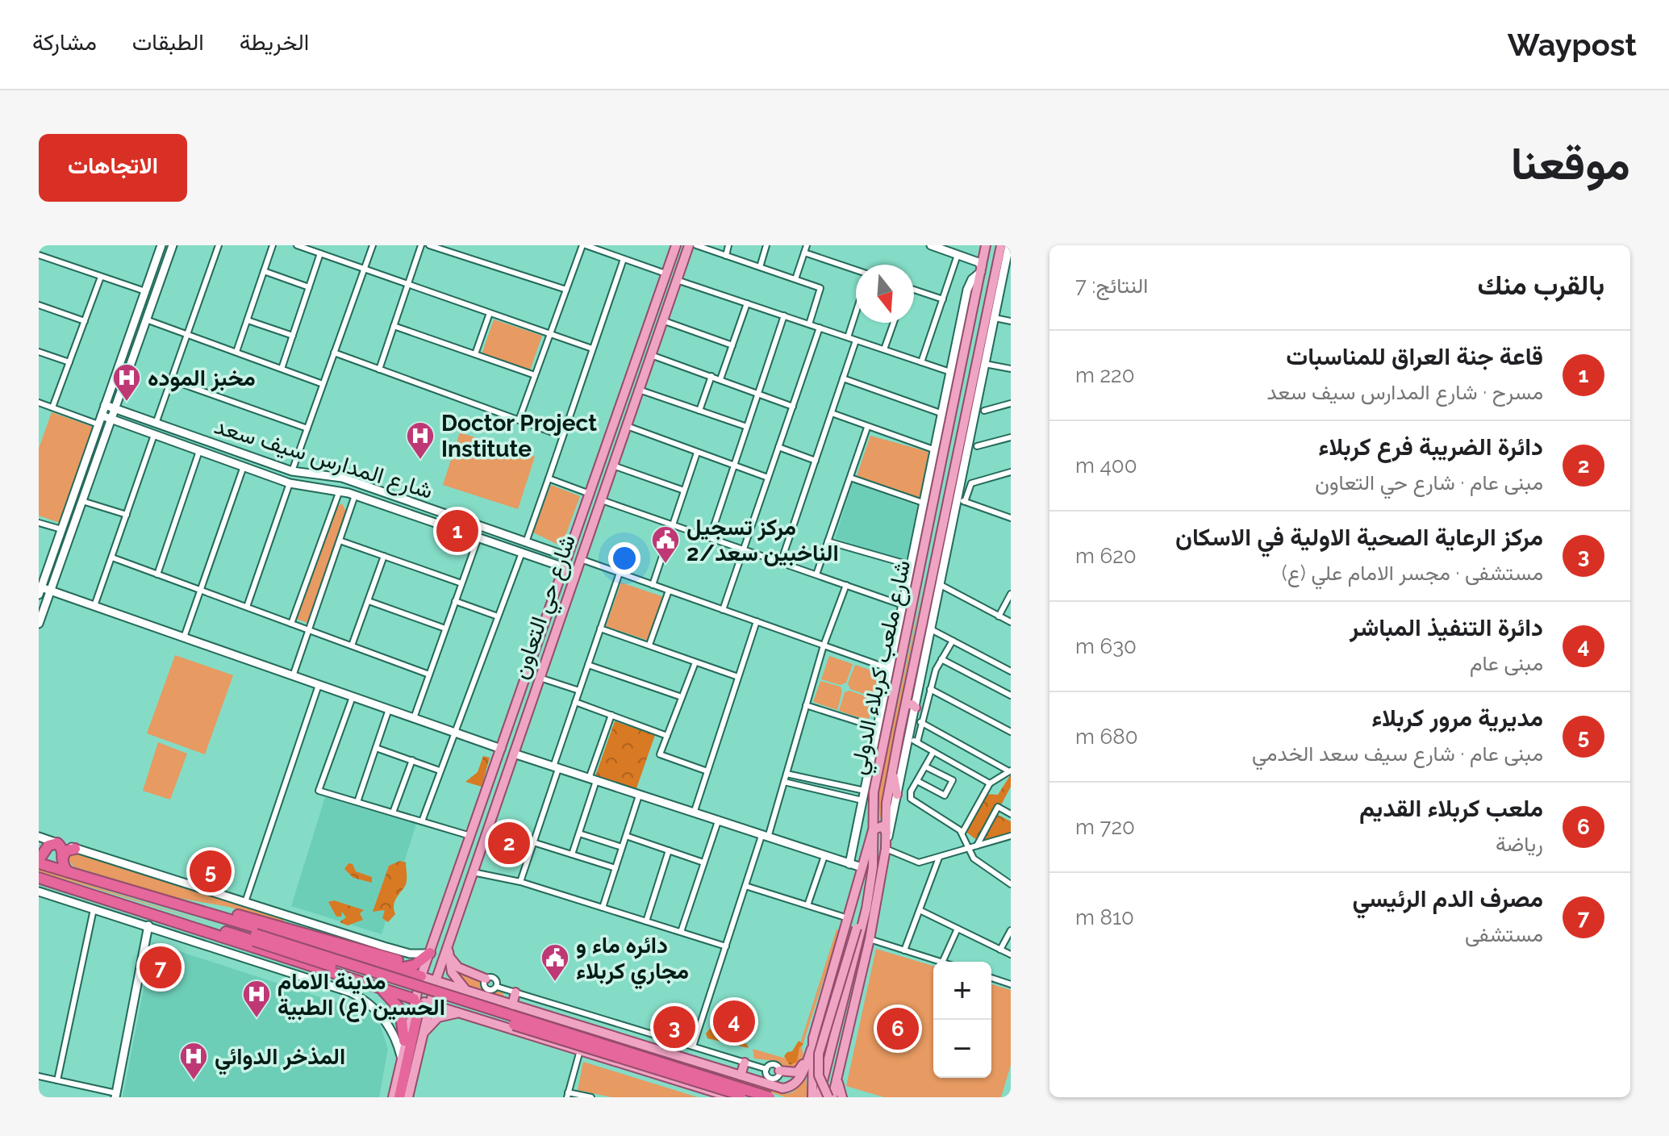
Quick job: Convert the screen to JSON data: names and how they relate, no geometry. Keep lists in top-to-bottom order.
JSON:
{
  "streets": {
    "main road": ["شارع المدارس سيف سعد", "شارع حي التعاون", "شارع ملعب كربلاء الدولي"]
  },
  "crossings": [
    ["شارع المدارس سيف سعد", "شارع حي التعاون"]
  ],
  "places": {
    "hospital": [
      "مخبز الموده",
      "Doctor Project Institute",
      "مدينة الامام الحسين (ع) الطبية",
      "المذخر الدوائي"
    ],
    "public building": ["مركز تسجيل الناخبين سعد/2", "دائره ماء و مجاري كربلاء"]
  },
  "north": "bottom",
  "page": {
    "header": "Waypost",
    "nav": ["الخريطة", "الطبقات", "مشاركة"],
    "title": "موقعنا",
    "buttons": "الاتجاهات",
    "heading": ["بالقرب منك", "النتائج: 7"],
    "list": [
      {
        "mark": "1",
        "name": "قاعة جنة العراق للمناسبات",
        "note": "مسرح · شارع المدارس سيف سعد",
        "value": "220 m"
      },
      {
        "mark": "2",
        "name": "دائرة الضريبة فرع كربلاء",
        "note": "مبنى عام · شارع حي التعاون",
        "value": "400 m"
      },
      {
        "mark": "3",
        "name": "مركز الرعاية الصحية الاولية في الاسكان",
        "note": "مستشفى · مجسر الامام علي (ع)",
        "value": "620 m"
      },
      {
        "mark": "4",
        "name": "دائرة التنفيذ المباشر",
        "note": "مبنى عام",
        "value": "630 m"
      },
      {
        "mark": "5",
        "name": "مديرية مرور كربلاء",
        "note": "مبنى عام · شارع سيف سعد الخدمي",
        "value": "680 m"
      },
      {
        "mark": "6",
        "name": "ملعب كربلاء القديم",
        "note": "رياضة",
        "value": "720 m"
      },
      {
        "mark": "7",
        "name": "مصرف الدم الرئيسي",
        "note": "مستشفى",
        "value": "810 m"
      }
    ],
    "pins": [
      "1",
      "2",
      "5",
      "7",
      "4",
      "3",
      "6"
    ],
    "map_buttons": ["+", "−"]
  }
}
